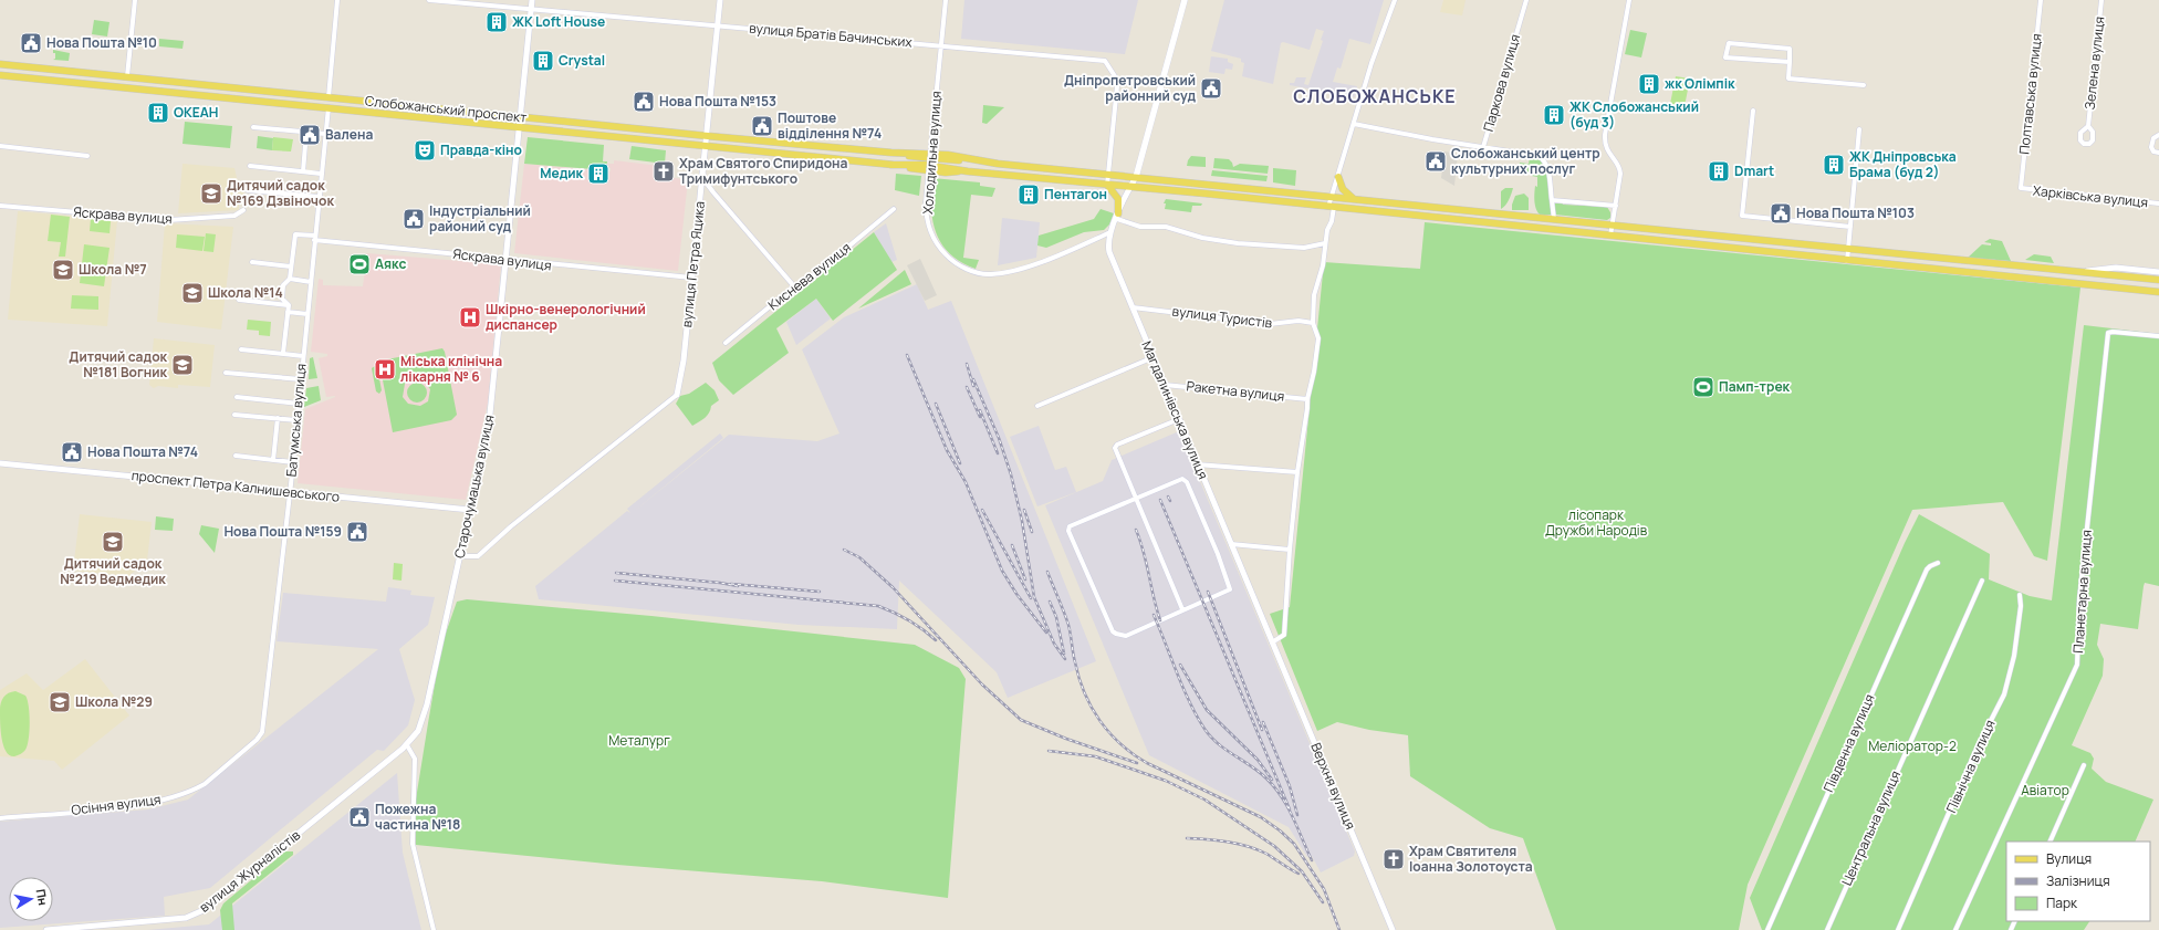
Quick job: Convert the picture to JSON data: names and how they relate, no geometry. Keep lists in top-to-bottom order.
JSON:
{
  "streets": {
    "main road": ["Слобожанський проспект"],
    "street": [
      "вулиця Братів Бачинських",
      "Зелена вулиця",
      "Паркова вулиця",
      "Полтавська вулиця",
      "Холодильна вулиця",
      "Харківська вулиця",
      "Яскрава вулиця",
      "вулиця Петра Яцика",
      "Киснева вулиця",
      "вулиця Туристів",
      "Ракетна вулиця",
      "Магдалинівська вулиця",
      "Батумська вулиця",
      "проспект Петра Калнишевського",
      "Старочумацька вулиця",
      "Планетарна вулиця",
      "Південна вулиця",
      "Північна вулиця",
      "Верхня вулиця",
      "Осіння вулиця",
      "Центральна вулиця",
      "вулиця Журналістів"
    ]
  },
  "crossings": [
    ["вулиця Братів Бачинських", "Слобожанський проспект"],
    ["вулиця Братів Бачинських", "Холодильна вулиця"],
    ["вулиця Братів Бачинських", "вулиця Петра Яцика"],
    ["вулиця Братів Бачинських", "Старочумацька вулиця"],
    ["Полтавська вулиця", "Харківська вулиця"],
    ["Слобожанський проспект", "вулиця Петра Яцика"],
    ["Слобожанський проспект", "Магдалинівська вулиця"],
    ["Слобожанський проспект", "Батумська вулиця"],
    ["Слобожанський проспект", "Старочумацька вулиця"],
    ["Холодильна вулиця", "Магдалинівська вулиця"],
    ["Яскрава вулиця", "вулиця Петра Яцика"],
    ["Яскрава вулиця", "Батумська вулиця"],
    ["Яскрава вулиця", "Старочумацька вулиця"],
    ["вулиця Туристів", "Магдалинівська вулиця"],
    ["Ракетна вулиця", "Магдалинівська вулиця"],
    ["Магдалинівська вулиця", "Верхня вулиця"],
    ["Батумська вулиця", "проспект Петра Калнишевського"],
    ["Батумська вулиця", "Осіння вулиця"],
    ["проспект Петра Калнишевського", "Старочумацька вулиця"],
    ["Старочумацька вулиця", "вулиця Журналістів"]
  ],
  "districts": ["СЛОБОЖАНСЬКЕ"],
  "parks": [
    "лісопарк Дружби Народів",
    "Металург",
    "Меліоратор-2",
    "Авіатор"
  ],
  "places": {
    "building": [
      "ЖК Loft House",
      "Crystal",
      "жк Олімпік",
      "ОКЕАН",
      "ЖК Слобожанський (буд 3)",
      "ЖК Дніпровська Брама (буд 2)",
      "Dmart",
      "Медик",
      "Пентагон"
    ],
    "public building": [
      "Нова Пошта №10",
      "Дніпропетровський районний суд",
      "Нова Пошта №153",
      "Поштове відділення №74",
      "Валена",
      "Слобожанський центр культурних послуг",
      "Нова Пошта №103",
      "Індустріальний районий суд",
      "Нова Пошта №74",
      "Нова Пошта №159",
      "Пожежна частина №18"
    ],
    "theatre": ["Правда-кіно"],
    "church": ["Храм Святого Спиридона Тримифунтського", "Храм Святителя Іоанна Золотоуста"],
    "school or university": [
      "Дитячий садок №169 Дзвіночок",
      "Школа №7",
      "Школа №14",
      "Дитячий садок №181 Вогник",
      "Дитячий садок №219 Ведмедик",
      "Школа №29"
    ],
    "sports": ["Аякс", "Памп-трек"],
    "hospital": ["Шкірно-венерологічний диспансер", "Міська клінічна лікарня № 6"]
  },
  "legend": ["Вулиця", "Залізниця", "Парк"],
  "north": "right"
}
